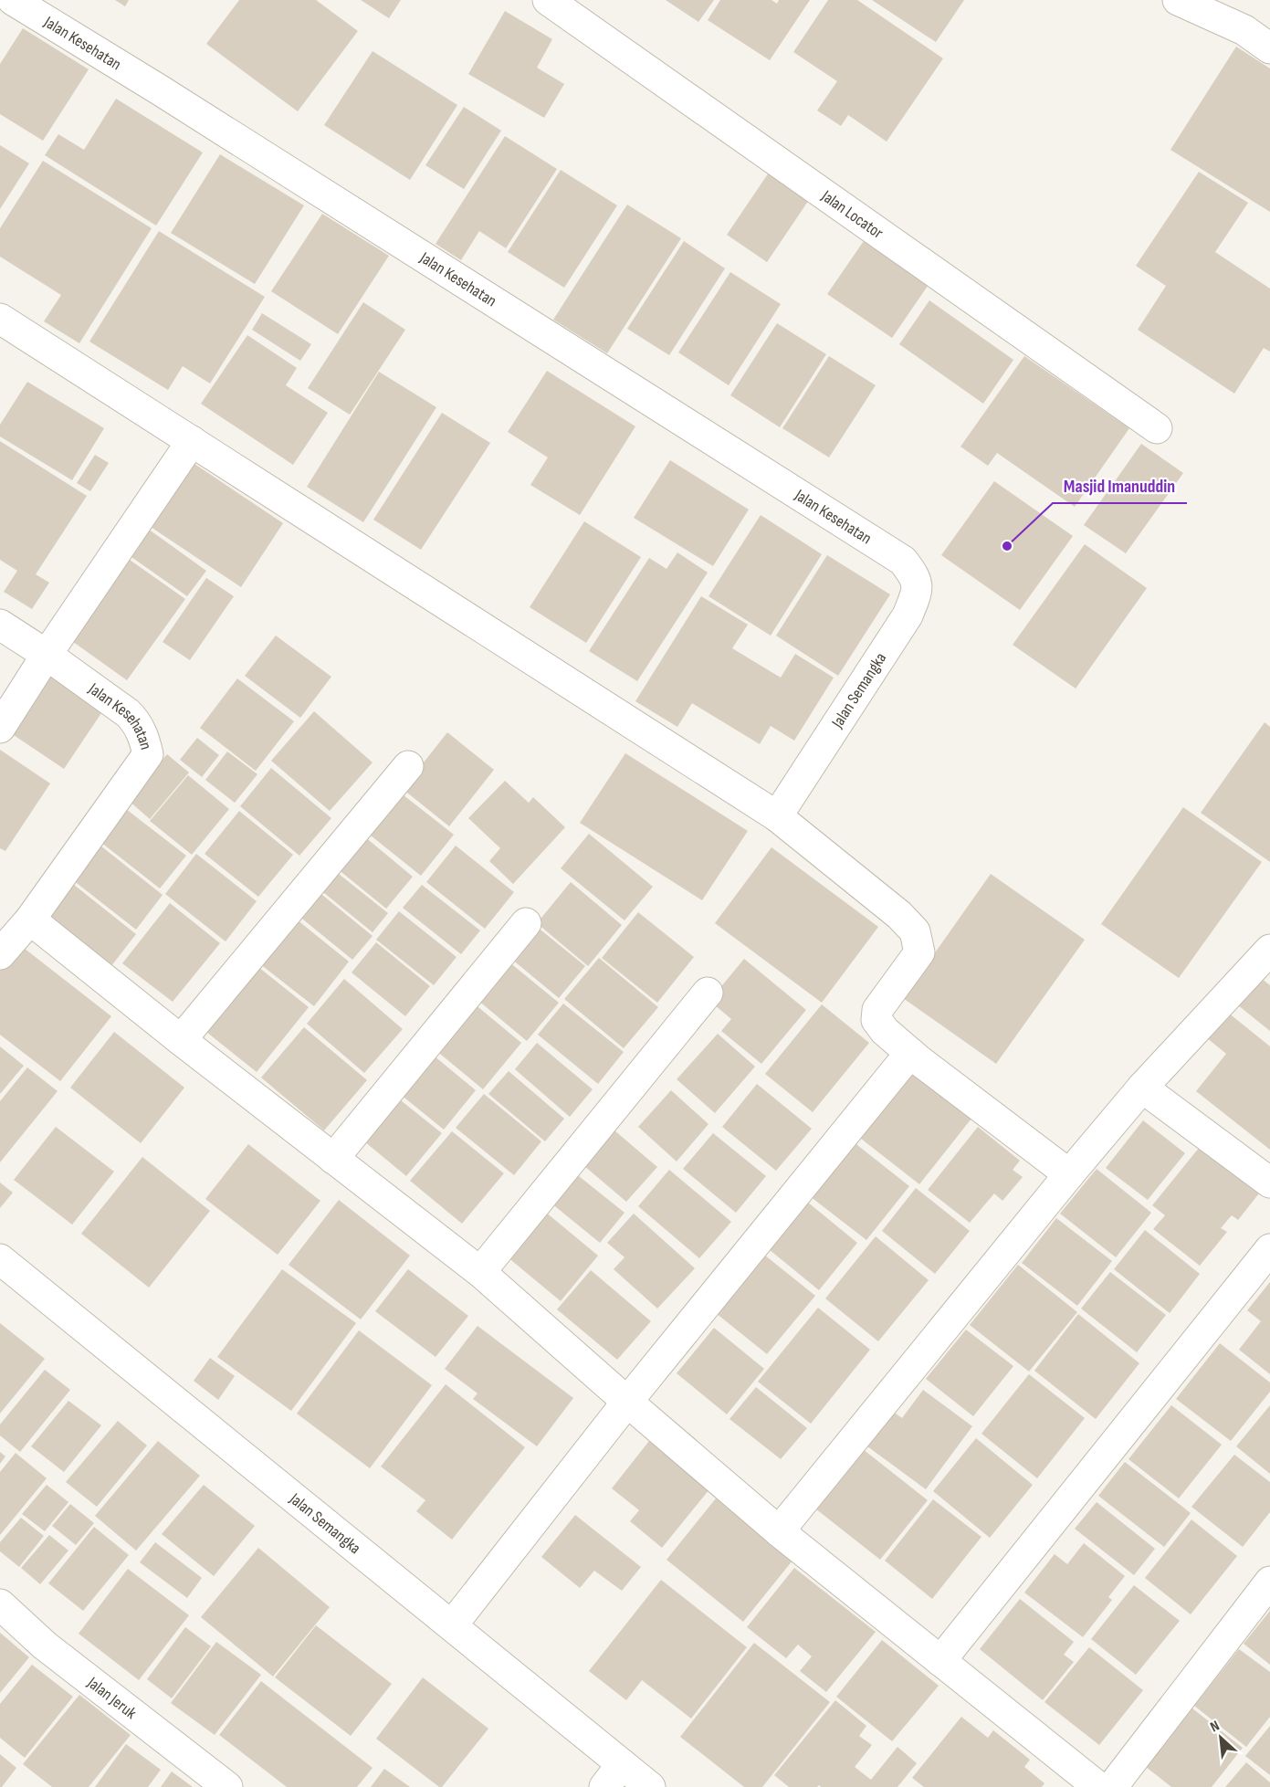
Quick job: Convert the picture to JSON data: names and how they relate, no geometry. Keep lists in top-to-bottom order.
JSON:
{
  "streets": {
    "street": [
      "Jalan Kesehatan",
      "Jalan Locator",
      "Jalan Semangka",
      "Jalan Jeruk"
    ]
  },
  "crossings": [
    ["Jalan Kesehatan", "Jalan Semangka"]
  ],
  "places": ["Masjid Imanuddin"],
  "north": "top left"
}
